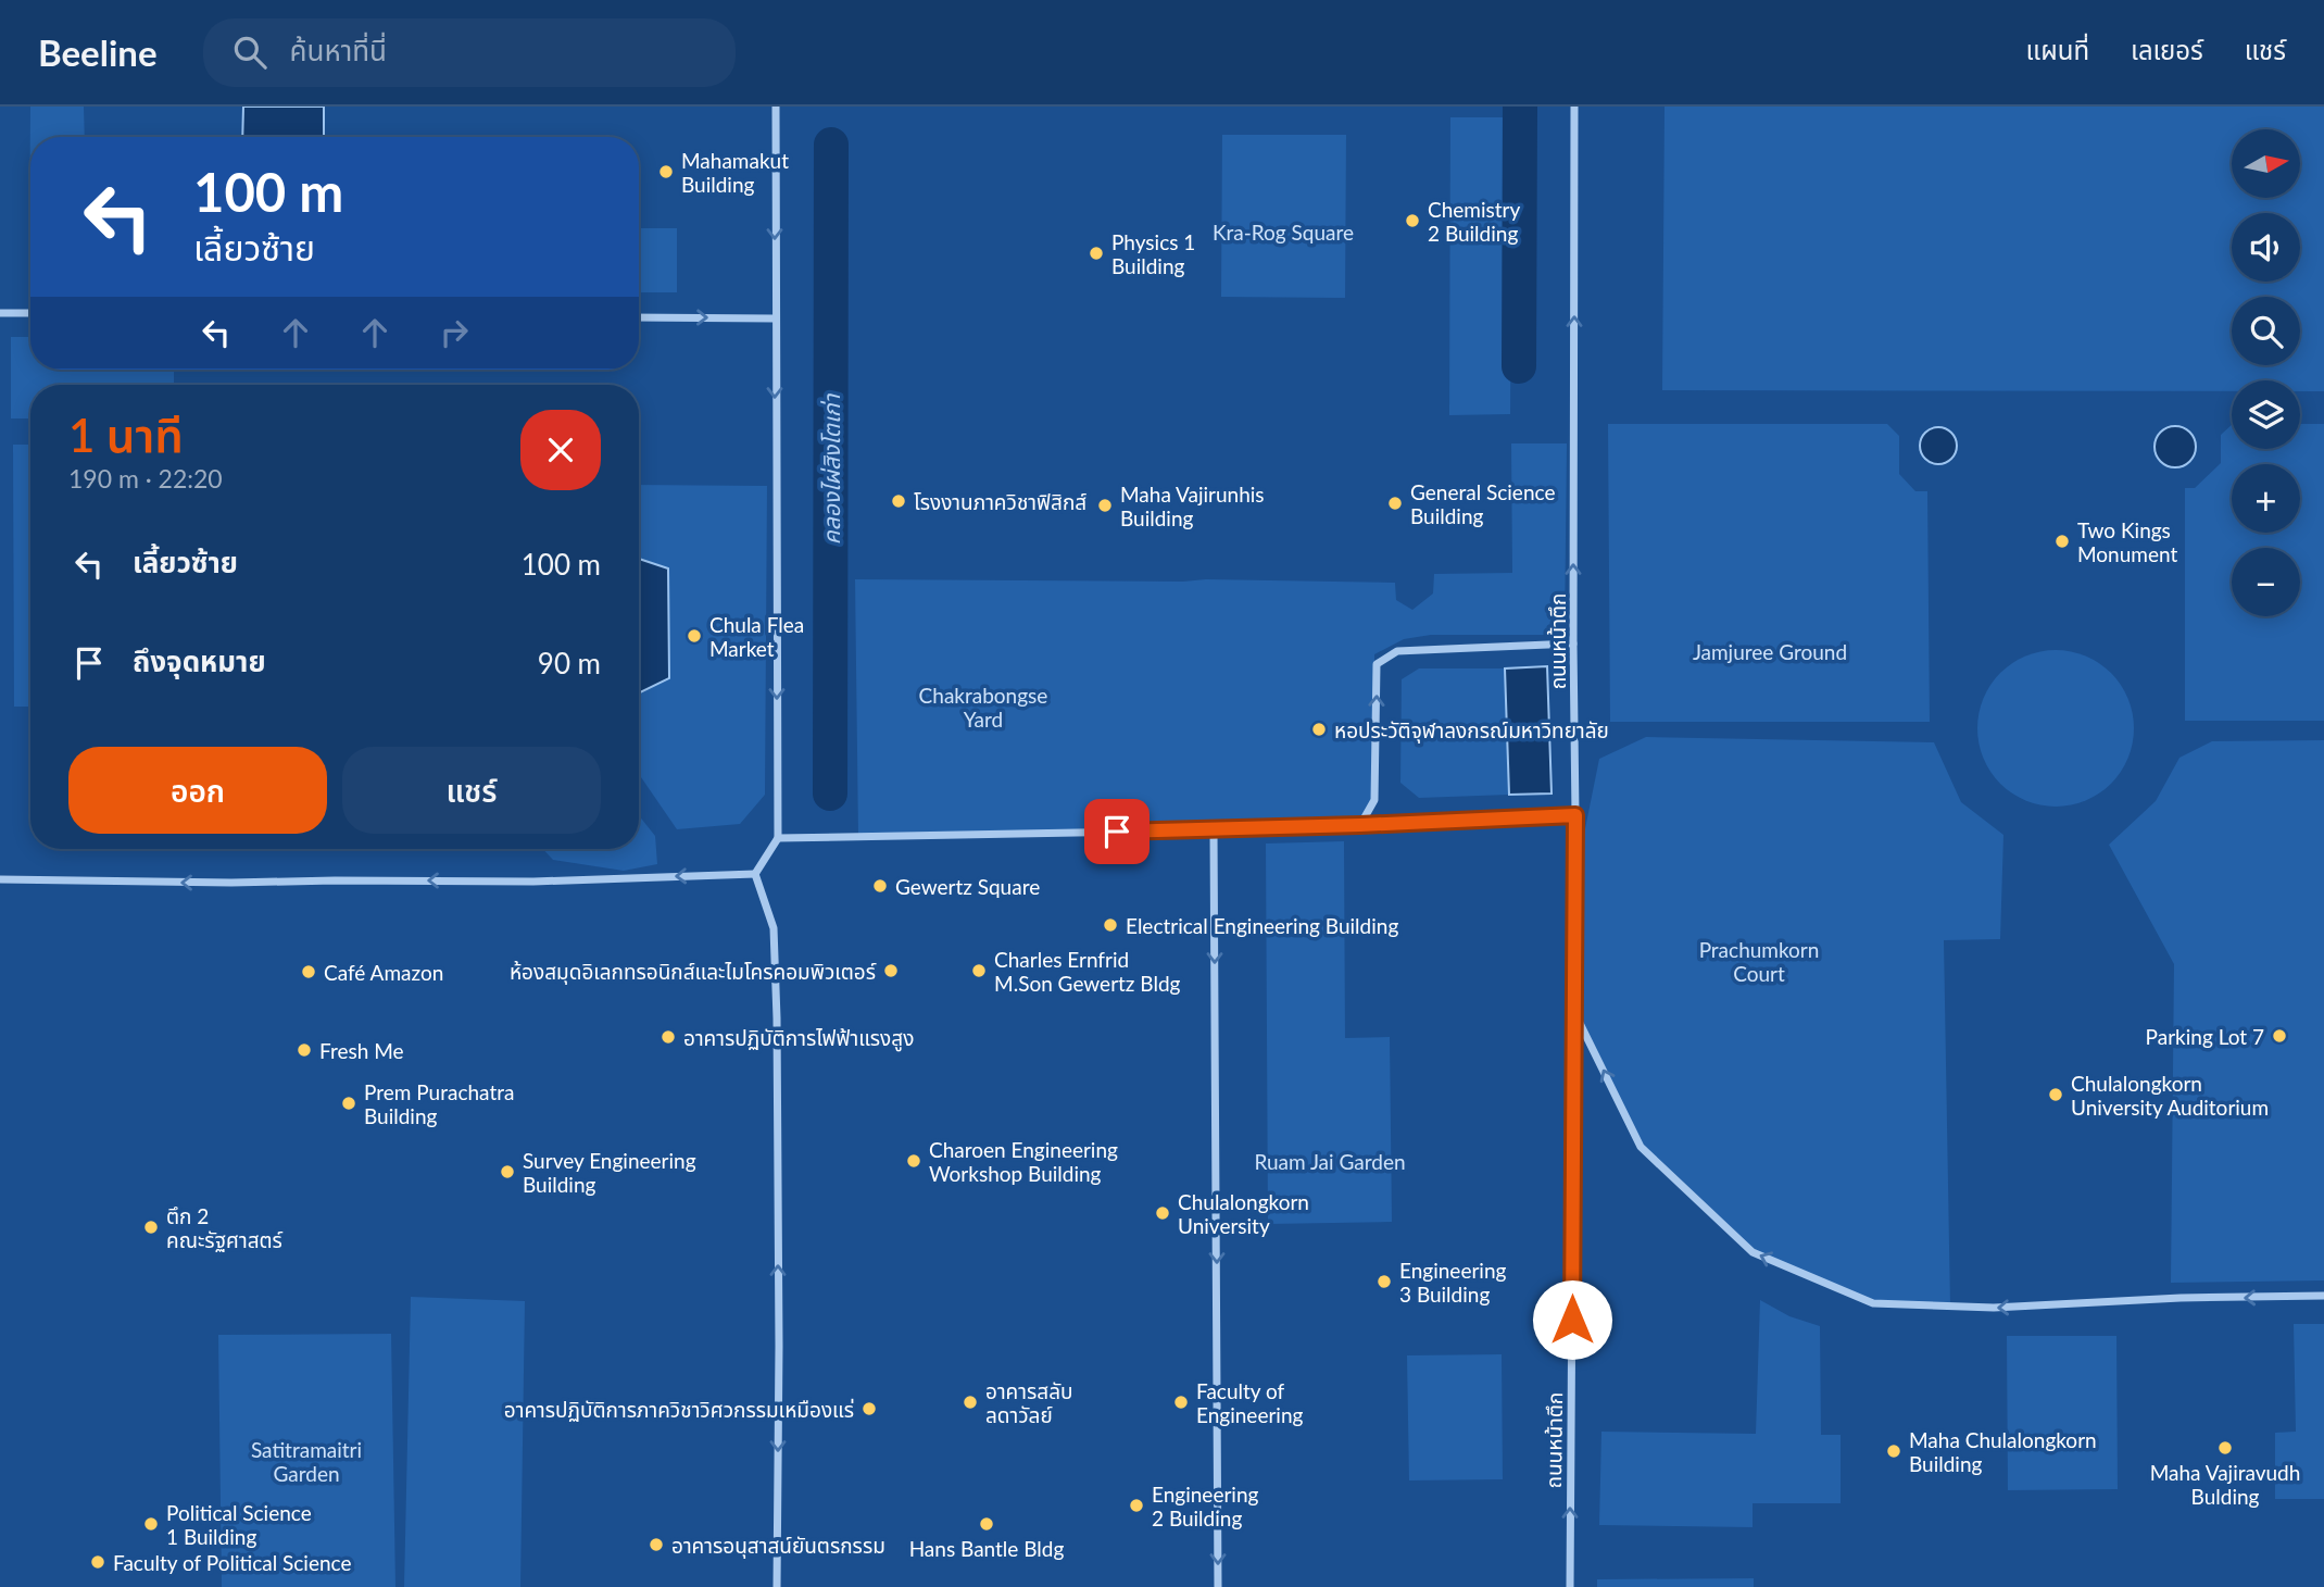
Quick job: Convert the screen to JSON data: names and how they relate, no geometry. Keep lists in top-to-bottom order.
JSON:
{
  "streets": {
    "street": ["ถนนหน้าตึก"]
  },
  "one_way": ["ถนนหน้าตึก"],
  "water": ["คลองไผ่สิงโตเก่า"],
  "parks": [
    "Kra-Rog Square",
    "Jamjuree Ground",
    "Chakrabongse Yard",
    "Prachumkorn Court",
    "Ruam Jai Garden",
    "Satitramaitri Garden"
  ],
  "places": [
    "Mahamakut Building",
    "Chemistry 2 Building",
    "Physics 1 Building",
    "โรงงานภาควิชาฟิสิกส์",
    "General Science Building",
    "Maha Vajirunhis Building",
    "Two Kings Monument",
    "Chula Flea Market",
    "หอประวัติจุฬาลงกรณ์มหาวิทยาลัย",
    "Gewertz Square",
    "Electrical Engineering Building",
    "ห้องสมุดอิเลกทรอนิกส์และไมโครคอมพิวเตอร์",
    "Charles Ernfrid M.Son Gewertz Bldg",
    "Café Amazon",
    "Parking Lot 7",
    "อาคารปฏิบัติการไฟฟ้าแรงสูง",
    "Fresh Me",
    "Chulalongkorn University Auditorium",
    "Prem Purachatra Building",
    "Charoen Engineering Workshop Building",
    "Survey Engineering Building",
    "Chulalongkorn University",
    "ตึก 2 คณะรัฐศาสตร์",
    "Engineering 3 Building",
    "อาคารสลับ ลดาวัลย์",
    "Faculty of Engineering",
    "อาคารปฏิบัติการภาควิชาวิศวกรรมเหมืองแร่",
    "Maha Vajiravudh Bulding",
    "Maha Chulalongkorn Building",
    "Engineering 2 Building",
    "Political Science 1 Building",
    "Hans Bantle Bldg",
    "อาคารอนุสาสน์ยันตรกรรม",
    "Faculty of Political Science"
  ],
  "north": "right",
  "page": {
    "header": "Beeline",
    "search": "ค้นหาที่นี่",
    "nav": ["แผนที่", "เลเยอร์", "แชร์"],
    "map_buttons": ["+", "−"],
    "turn": ["100 m", "เลี้ยวซ้าย"],
    "heading": ["1 นาที", "190 m · 22:20"],
    "list": [
      {
        "name": "เลี้ยวซ้าย",
        "value": "100 m"
      },
      {
        "name": "ถึงจุดหมาย",
        "value": "90 m"
      }
    ],
    "buttons": ["ออก", "แชร์"]
  }
}
